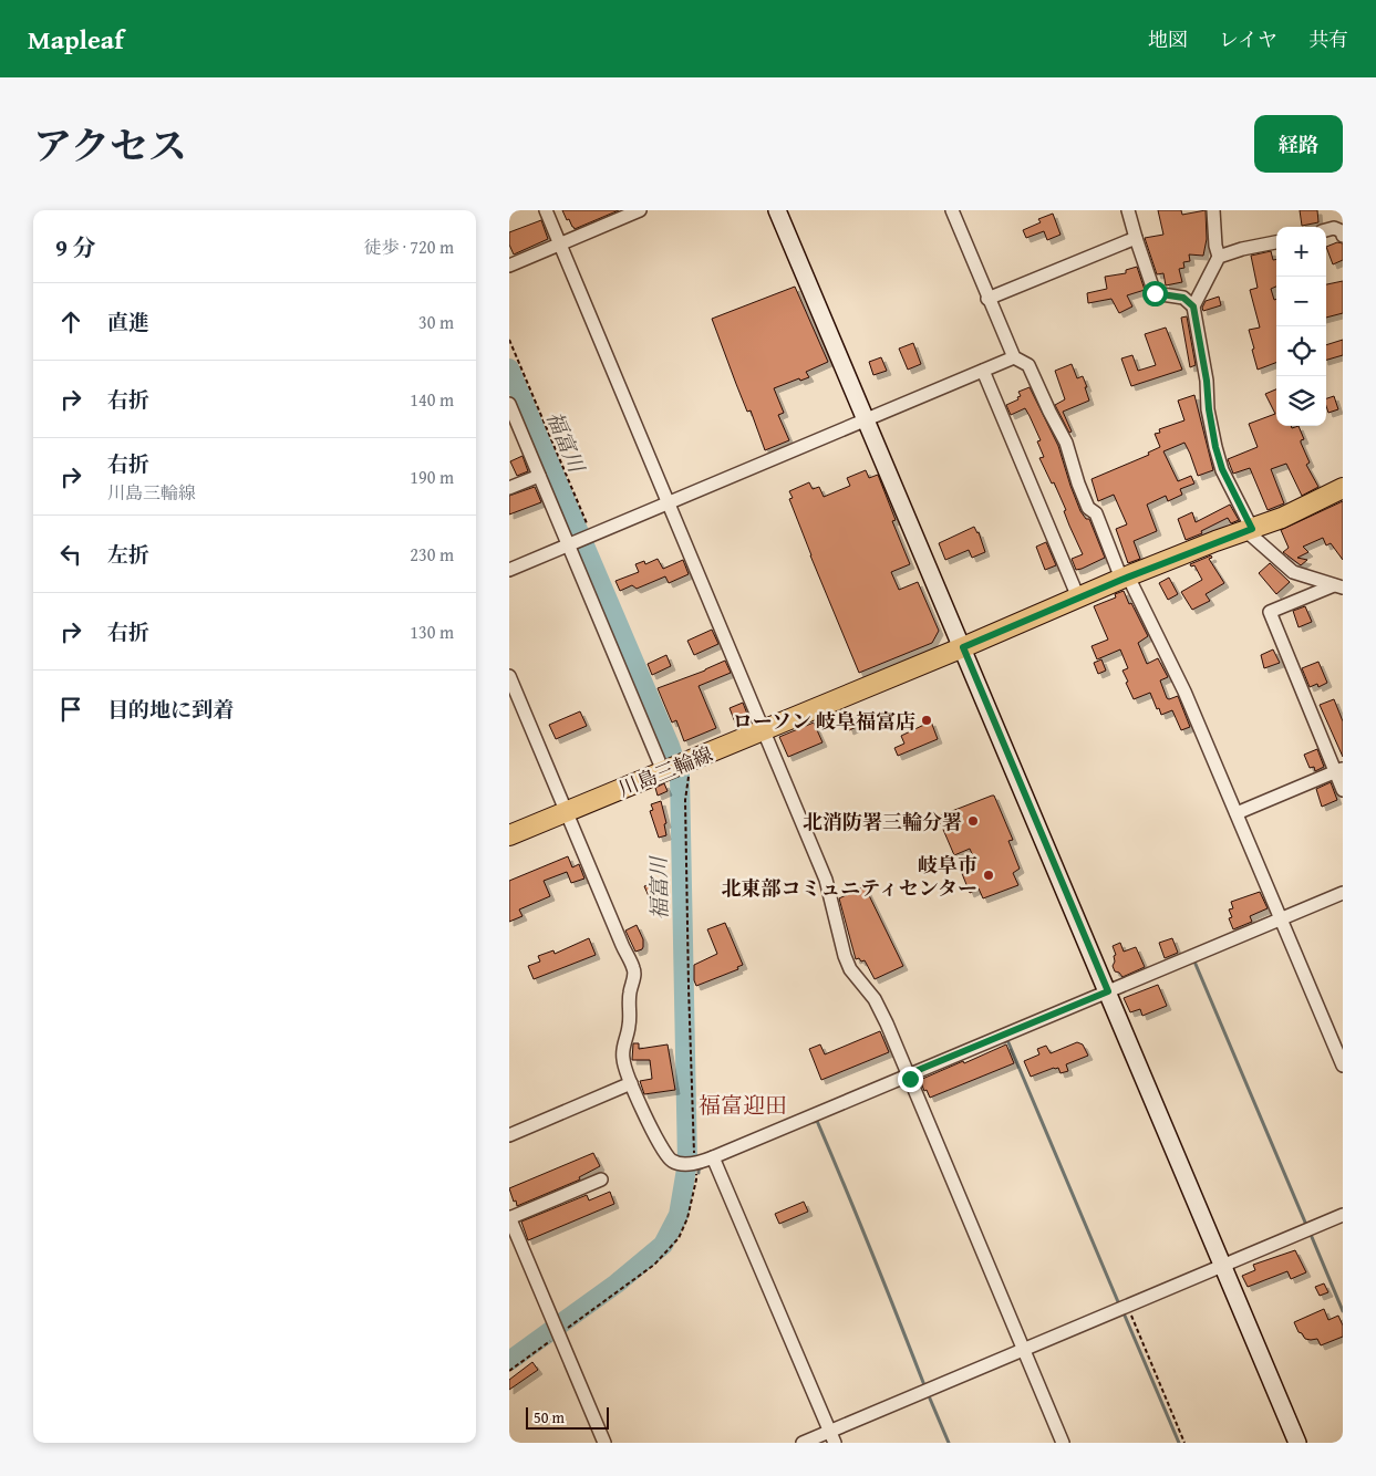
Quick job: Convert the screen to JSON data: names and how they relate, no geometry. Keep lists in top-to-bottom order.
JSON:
{
  "streets": {
    "main road": ["川島三輪線"]
  },
  "districts": ["福富迎田"],
  "water": ["福富川"],
  "places": ["ローソン 岐阜福富店", "北消防署三輪分署", "岐阜市 北東部コミュニティセンター"],
  "scale_bar": "50 m",
  "page": {
    "header": "Mapleaf",
    "nav": ["地図", "レイヤ", "共有"],
    "title": "アクセス",
    "buttons": "経路",
    "heading": ["9 分", "徒歩 · 720 m"],
    "map_buttons": ["+", "−"],
    "list": [
      ["直進", "30 m"],
      ["右折", "140 m"],
      ["右折", "川島三輪線", "190 m"],
      ["左折", "230 m"],
      ["右折", "130 m"],
      "目的地に到着"
    ],
    "scale": "50 m"
  }
}
